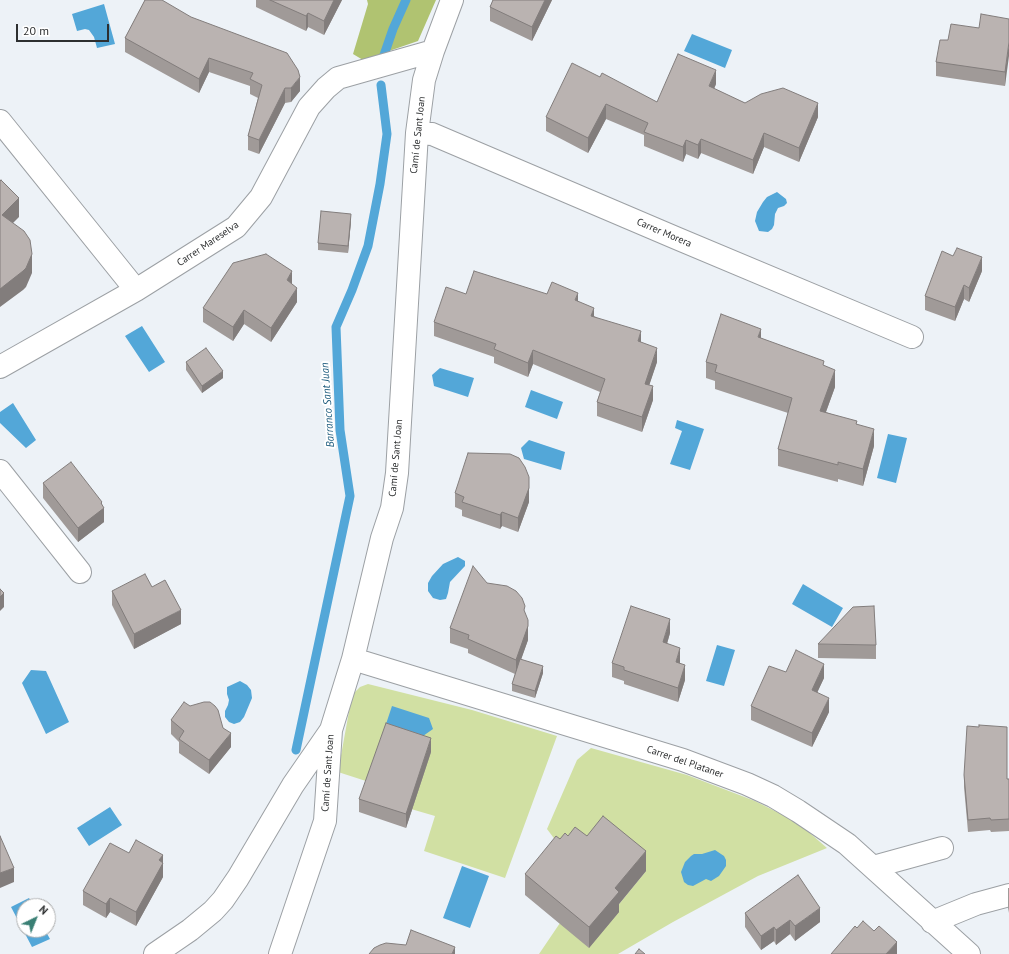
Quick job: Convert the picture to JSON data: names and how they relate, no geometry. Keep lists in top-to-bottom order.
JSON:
{
  "streets": {
    "street": [
      "Camí de Sant Joan",
      "Carrer Morera",
      "Carrer Mareselva",
      "Carrer del Plataner"
    ]
  },
  "crossings": [
    ["Camí de Sant Joan", "Carrer Morera"],
    ["Camí de Sant Joan", "Carrer Mareselva"],
    ["Camí de Sant Joan", "Carrer del Plataner"]
  ],
  "water": ["Barranco Sant Juan"],
  "scale_bar": "20 m",
  "north": "top right"
}
